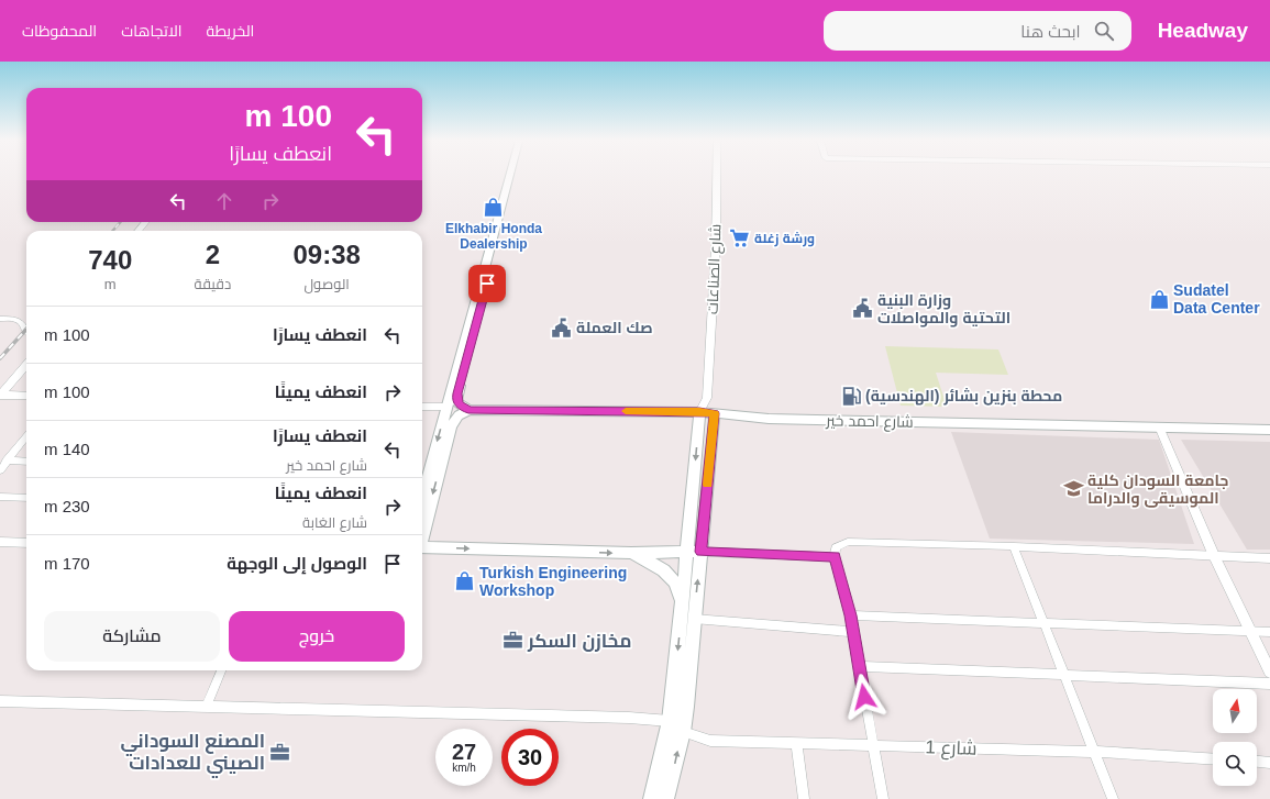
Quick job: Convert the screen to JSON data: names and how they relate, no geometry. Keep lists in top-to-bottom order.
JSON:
{
  "streets": {
    "main road": ["شارع احمد خير"],
    "street": ["شارع الصناعات", "شارع 1"]
  },
  "places": {
    "shop": ["Elkhabir Honda Dealership", "Sudatel Data Center", "Turkish Engineering Workshop"],
    "supermarket": ["ورشة زغلة"],
    "public building": ["وزارة البنية التحتية والمواصلات", "صك العملة"],
    "fuel station": ["محطة بنزين بشائر (الهندسية)"],
    "school or university": ["جامعة السودان كلية الموسيقى والدراما"],
    "office": ["مخازن السكر", "المصنع السوداني الصيني للعدادات"]
  },
  "north": "top",
  "page": {
    "header": "Headway",
    "search": "ابحث هنا",
    "nav": ["الخريطة", "الاتجاهات", "المحفوظات"],
    "turn": ["100 m", "انعطف يسارًا"],
    "eta": [
      "09:38",
      "الوصول",
      "2",
      "دقيقة",
      "740",
      "m"
    ],
    "list": [
      {
        "name": "انعطف يسارًا",
        "value": "100 m"
      },
      {
        "name": "انعطف يمينًا",
        "value": "100 m"
      },
      {
        "name": "انعطف يسارًا",
        "note": "شارع احمد خير",
        "value": "140 m"
      },
      {
        "name": "انعطف يمينًا",
        "note": "شارع الغابة",
        "value": "230 m"
      },
      {
        "name": "الوصول إلى الوجهة",
        "value": "170 m"
      }
    ],
    "buttons": ["خروج", "مشاركة"],
    "speed": "27 km/h",
    "limit": "30"
  }
}
